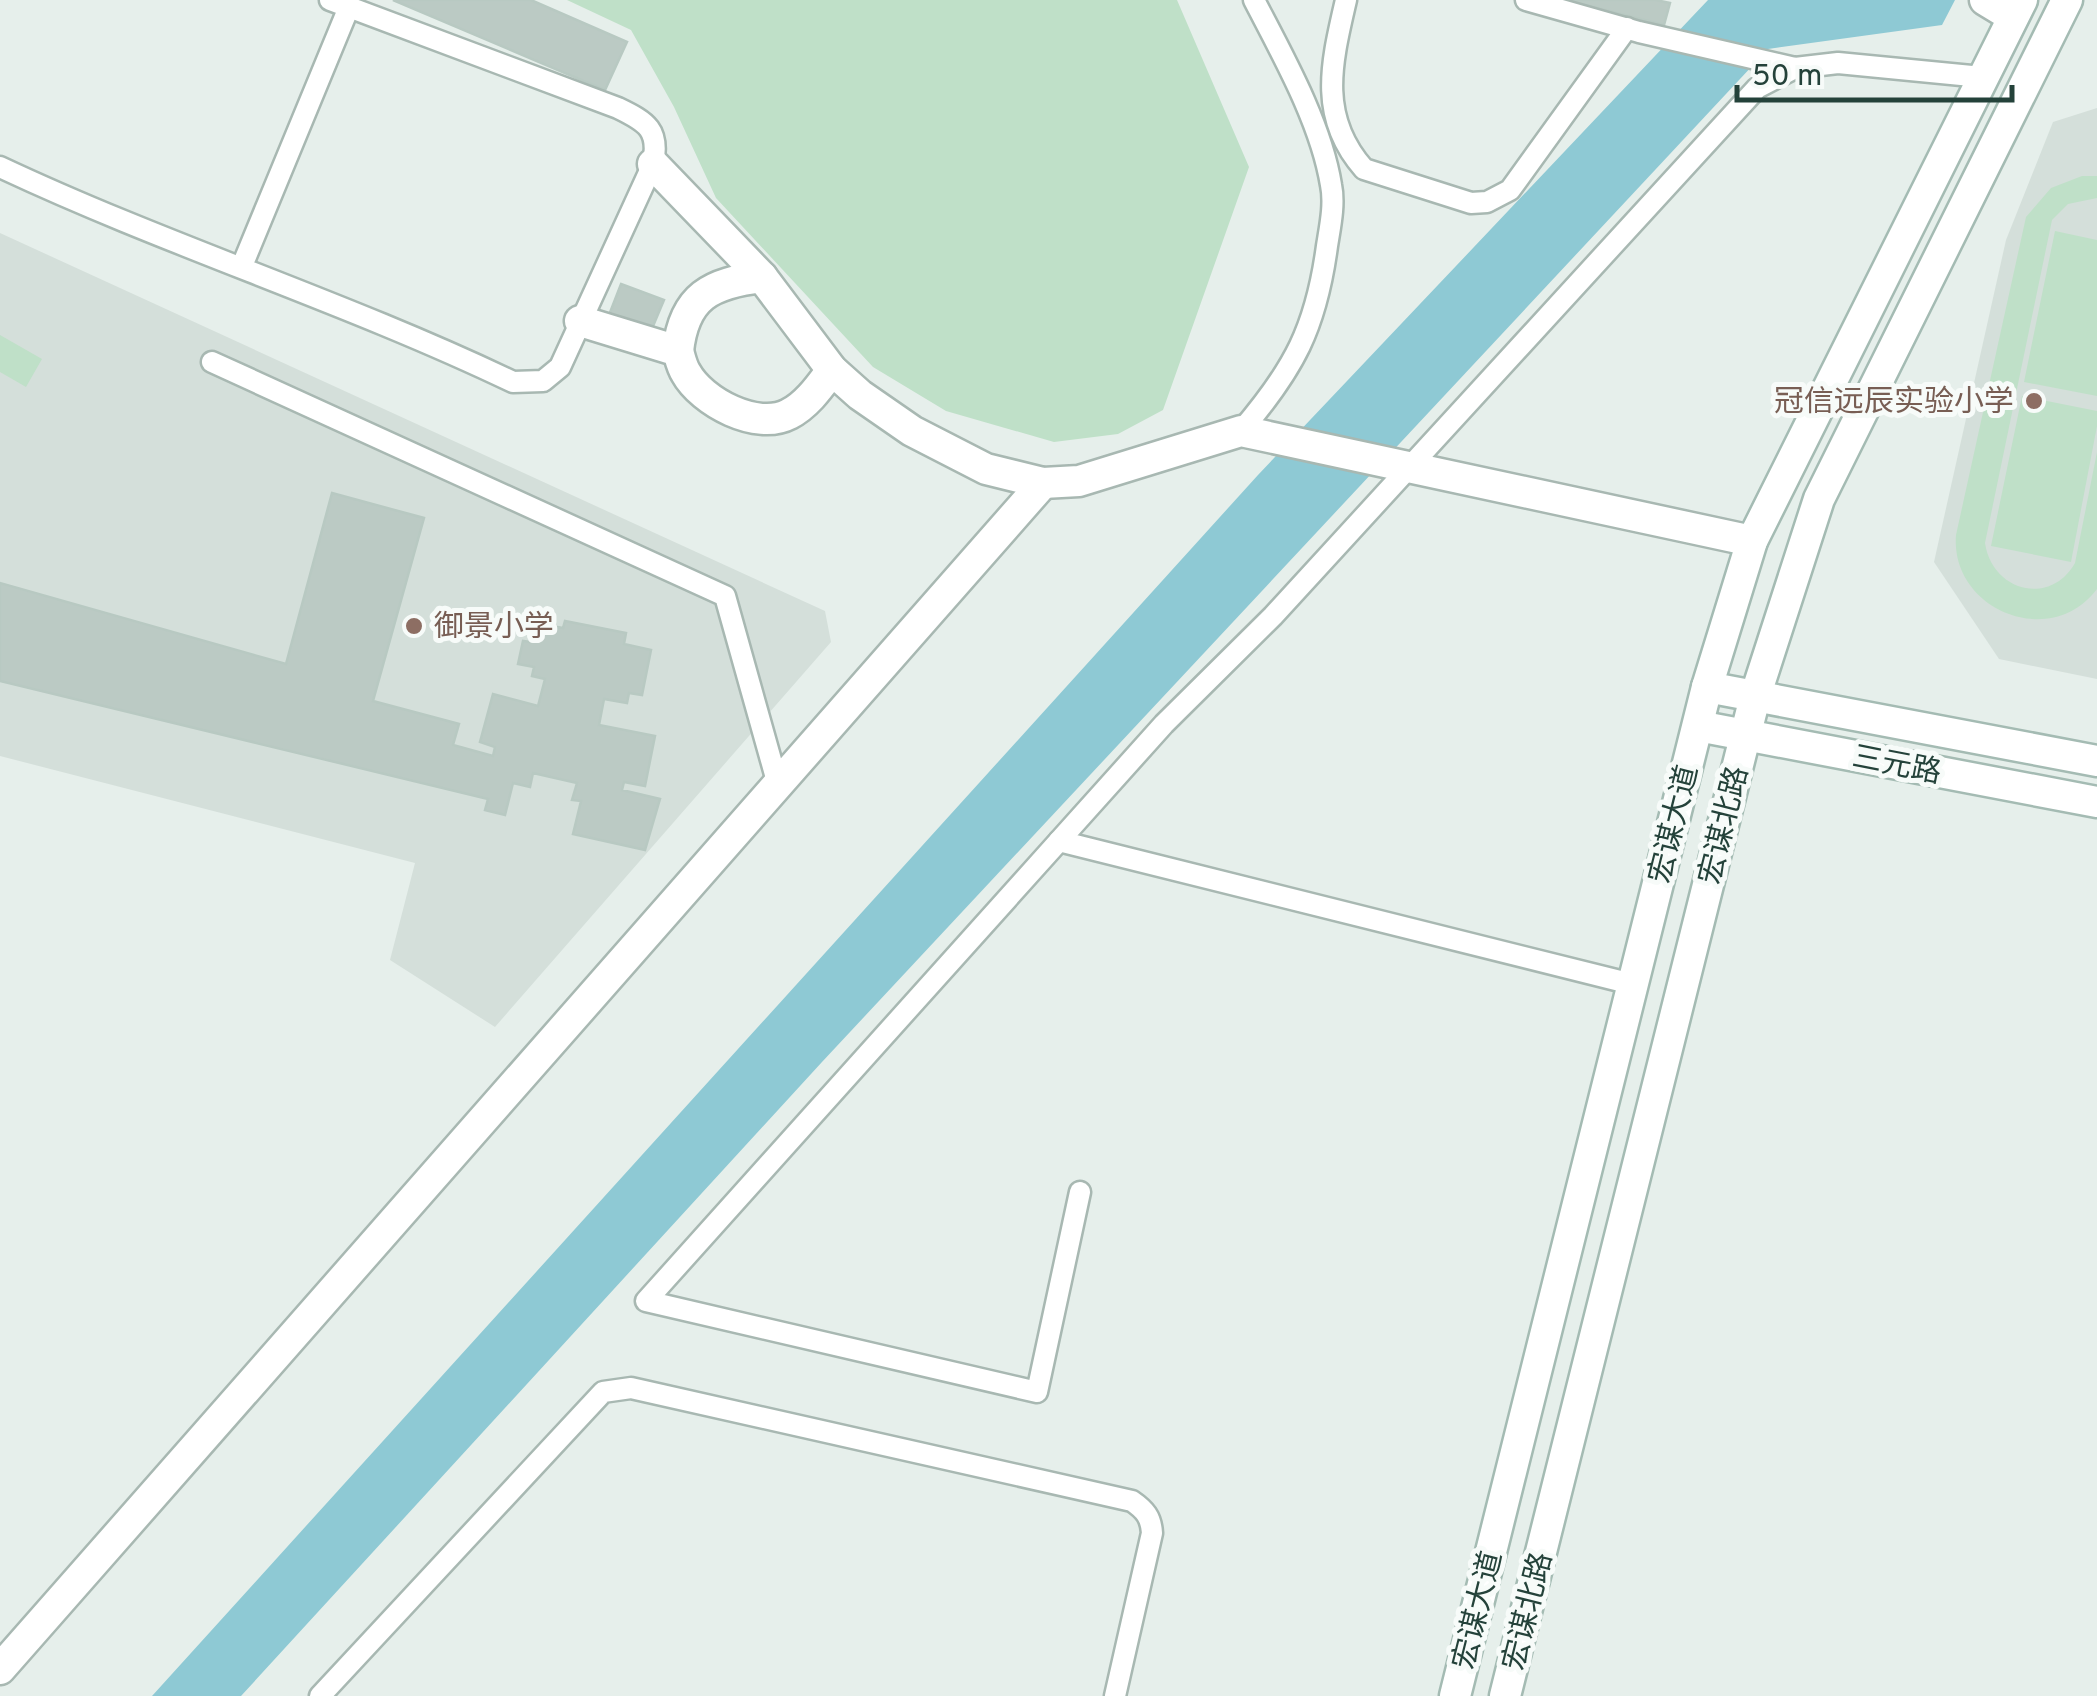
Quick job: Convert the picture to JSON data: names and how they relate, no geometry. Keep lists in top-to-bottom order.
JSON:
{
  "streets": {
    "main road": ["三元路", "宏谋大道", "宏谋北路"]
  },
  "crossings": [
    ["三元路", "宏谋大道"],
    ["三元路", "宏谋北路"]
  ],
  "places": ["冠信远辰实验小学", "御景小学"],
  "scale_bar": "50 m"
}
